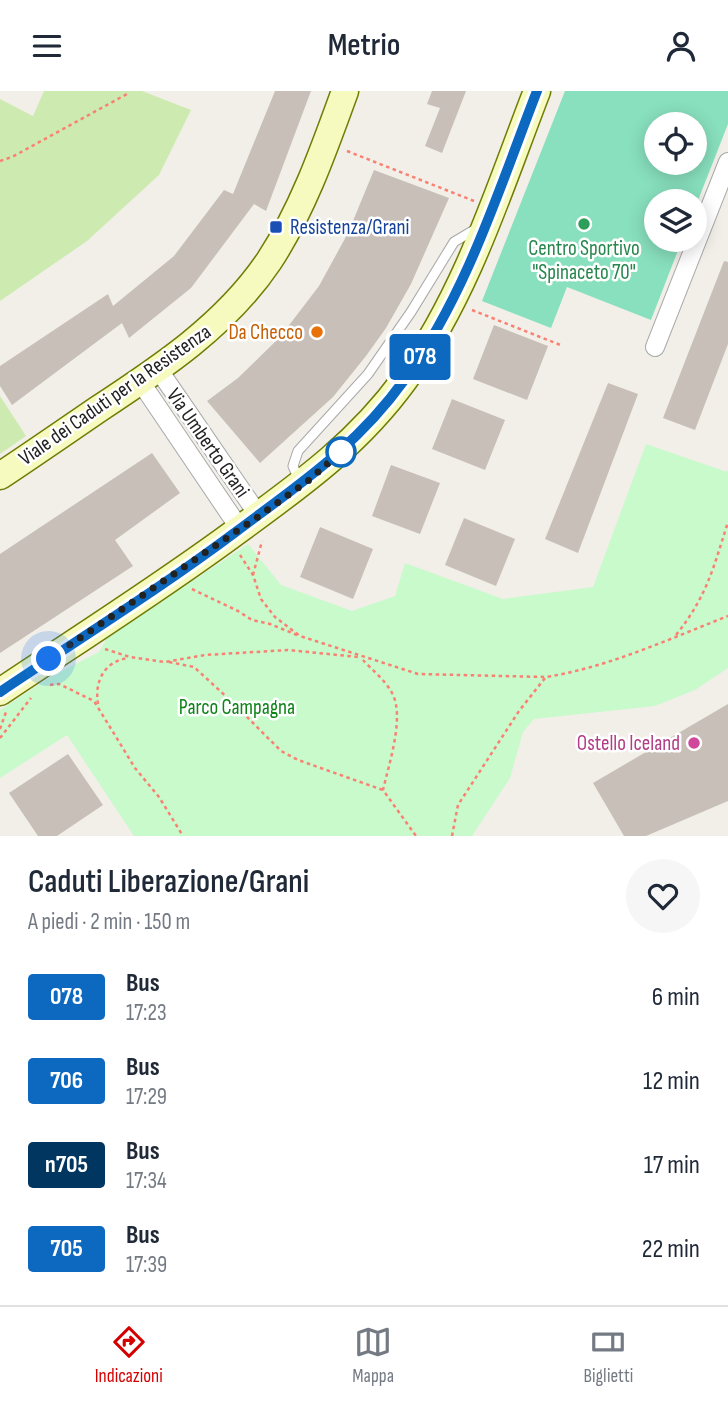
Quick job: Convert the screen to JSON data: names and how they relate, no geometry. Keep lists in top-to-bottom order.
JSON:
{
  "streets": {
    "street": ["Viale dei Caduti per la Resistenza", "Via Umberto Grani"]
  },
  "crossings": [
    ["Viale dei Caduti per la Resistenza", "Via Umberto Grani"]
  ],
  "parks": ["Parco Campagna"],
  "places": {
    "other": ["Centro Sportivo \"Spinaceto 70\"", "Da Checco", "Ostello Iceland"],
    "transit": ["Resistenza/Grani"]
  },
  "lines": ["bus line 078"],
  "page": {
    "header": "Metrio",
    "on_map": "078",
    "heading": ["Caduti Liberazione/Grani", "A piedi · 2 min · 150 m"],
    "list": [
      {
        "mark": "078",
        "name": "Bus",
        "note": "17:23",
        "value": "6 min"
      },
      {
        "mark": "706",
        "name": "Bus",
        "note": "17:29",
        "value": "12 min"
      },
      {
        "mark": "n705",
        "name": "Bus",
        "note": "17:34",
        "value": "17 min"
      },
      {
        "mark": "705",
        "name": "Bus",
        "note": "17:39",
        "value": "22 min"
      }
    ],
    "tabs": ["Indicazioni", "Mappa", "Biglietti"]
  }
}
